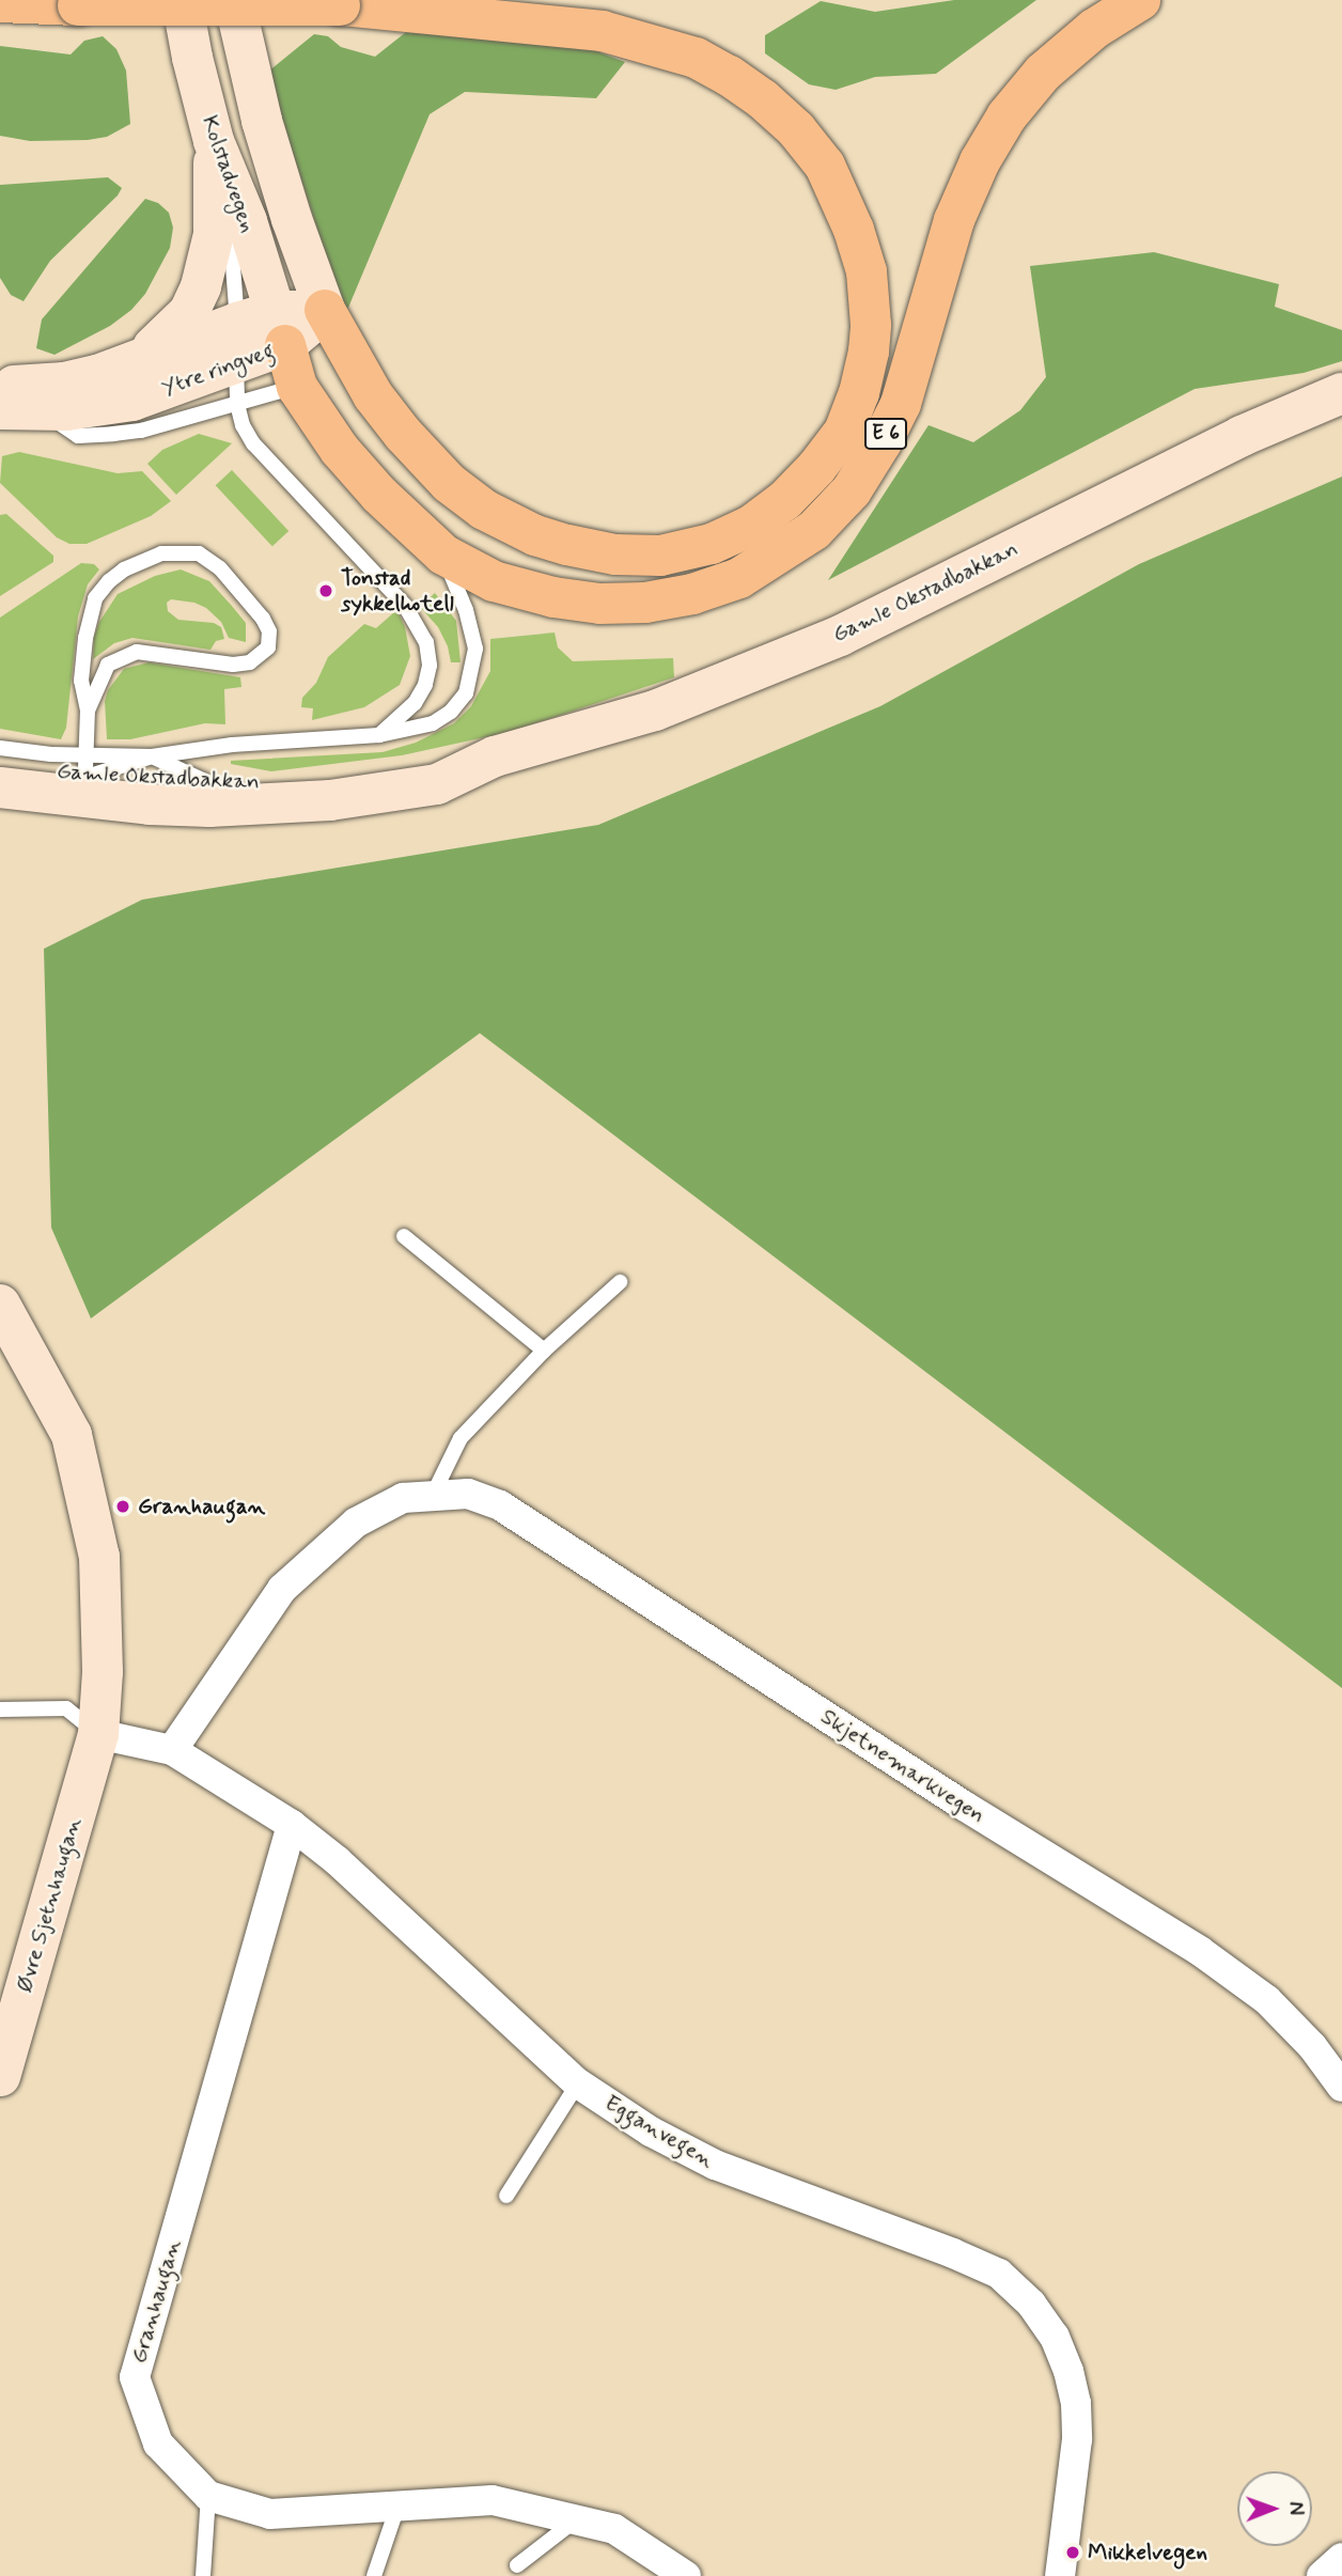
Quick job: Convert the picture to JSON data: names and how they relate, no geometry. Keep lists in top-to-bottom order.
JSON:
{
  "streets": {
    "highway": ["E 6"],
    "main road": [
      "Kolstadvegen",
      "Ytre ringveg",
      "Gamle Okstadbakkan",
      "Øvre Sjetnhaugan"
    ],
    "street": ["Skjetnemarkvegen", "Egganvegen", "Granhaugan"]
  },
  "crossings": [
    ["Kolstadvegen", "Ytre ringveg"],
    ["Kolstadvegen", "E 6"],
    ["Ytre ringveg", "E 6"],
    ["Skjetnemarkvegen", "Egganvegen"],
    ["Øvre Sjetnhaugan", "Egganvegen"],
    ["Egganvegen", "Granhaugan"]
  ],
  "places": ["Tonstad sykkelhotell", "Granhaugan", "Mikkelvegen"],
  "north": "right"
}
